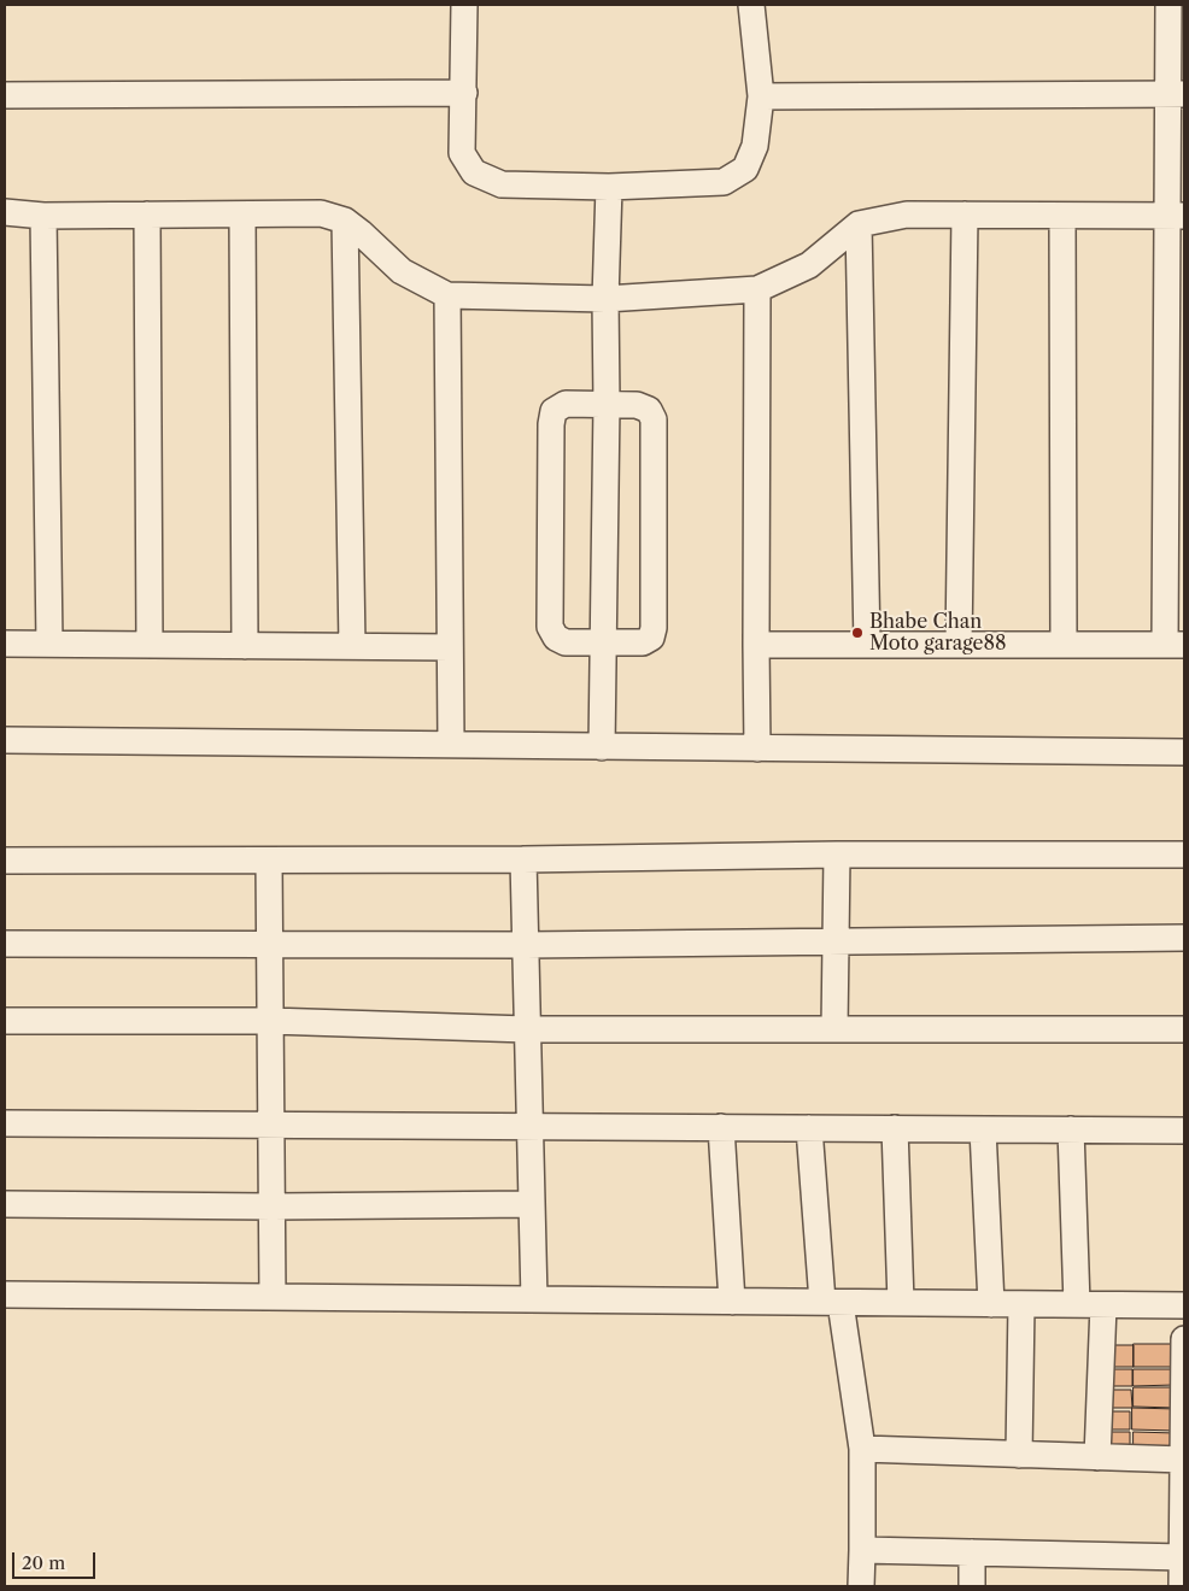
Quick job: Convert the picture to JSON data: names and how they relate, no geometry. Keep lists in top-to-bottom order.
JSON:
{
  "places": ["Bhabe Chan Moto garage88"],
  "scale_bar": "20 m"
}
